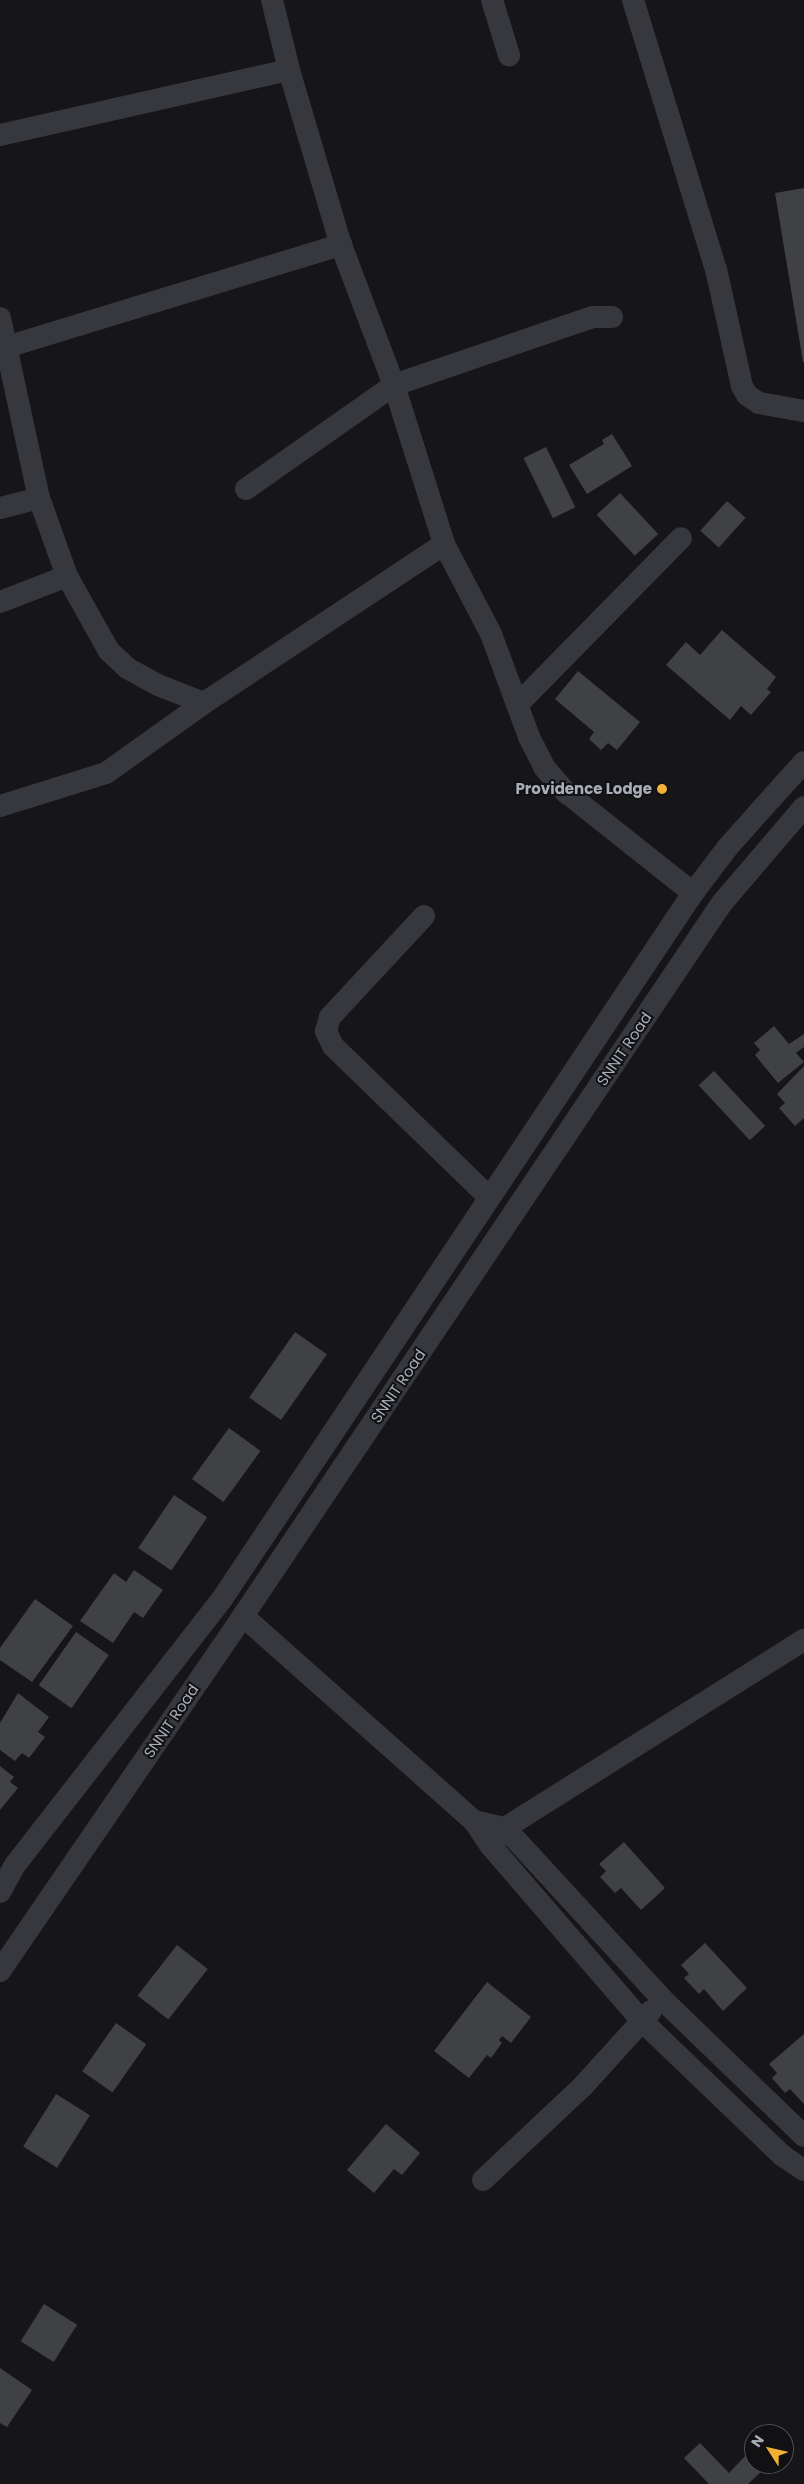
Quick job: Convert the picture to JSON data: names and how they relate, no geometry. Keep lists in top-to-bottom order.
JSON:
{
  "streets": {
    "street": ["SNNIT Road"]
  },
  "places": ["Providence Lodge"],
  "north": "top left"
}
